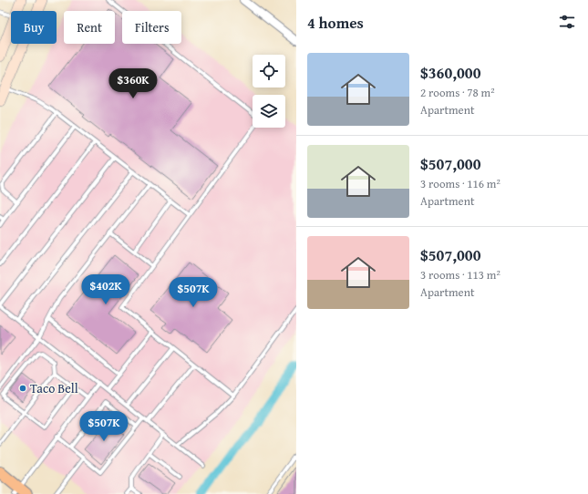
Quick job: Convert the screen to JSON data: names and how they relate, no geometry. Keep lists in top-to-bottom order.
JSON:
{
  "places": ["Taco Bell"],
  "page": {
    "heading": "4 homes",
    "chip": ["Buy", "Rent", "Filters"],
    "list": [
      {
        "name": "$360,000",
        "note": "2 rooms · 78 m² · Apartment"
      },
      {
        "name": "$507,000",
        "note": "3 rooms · 116 m² · Apartment"
      },
      {
        "name": "$507,000",
        "note": "3 rooms · 113 m² · Apartment"
      }
    ],
    "price": [
      "$360K",
      "$402K",
      "$507K",
      "$507K"
    ]
  }
}
